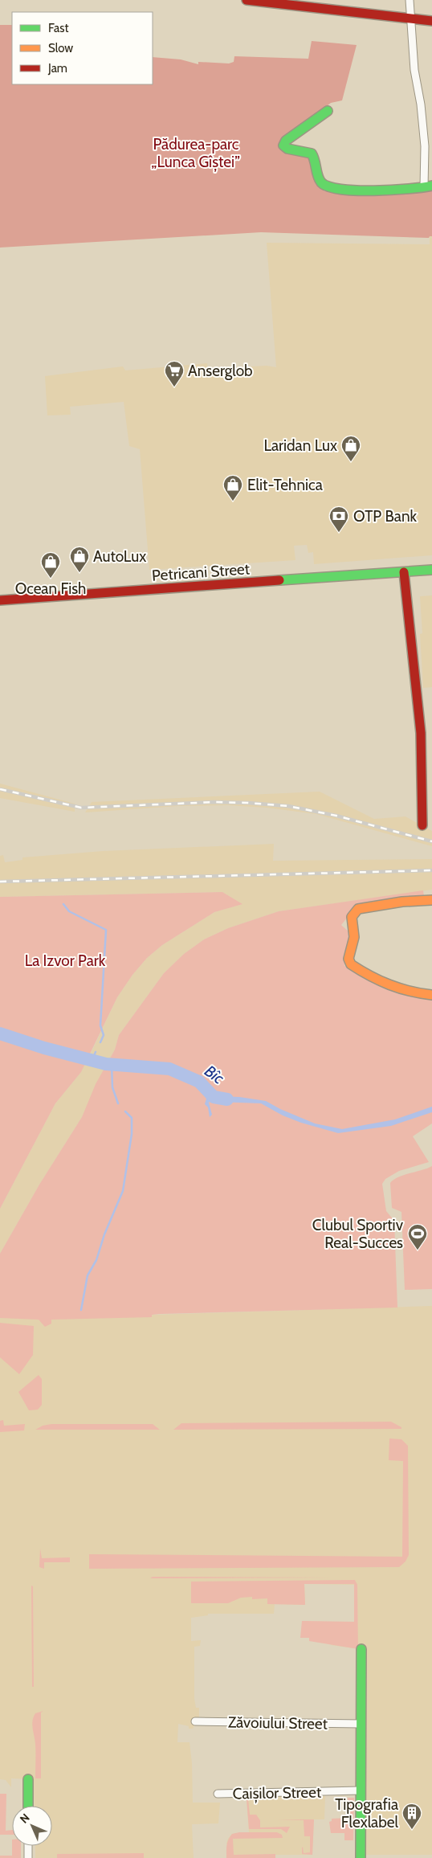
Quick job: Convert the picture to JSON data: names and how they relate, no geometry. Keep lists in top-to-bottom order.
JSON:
{
  "streets": {
    "street": ["Petricani Street", "Zăvoiului Street", "Caișilor Street"]
  },
  "water": ["Bîc"],
  "parks": ["Pădurea-parc „Lunca Gîștei”", "La Izvor Park"],
  "places": {
    "supermarket": ["Anserglob"],
    "shop": [
      "Laridan Lux",
      "Elit-Tehnica",
      "AutoLux",
      "Ocean Fish"
    ],
    "bank": ["OTP Bank"],
    "sports": ["Clubul Sportiv Real-Succes"],
    "building": ["Tipografia Flexlabel"]
  },
  "legend": ["Fast", "Slow", "Jam"],
  "north": "top left"
}
